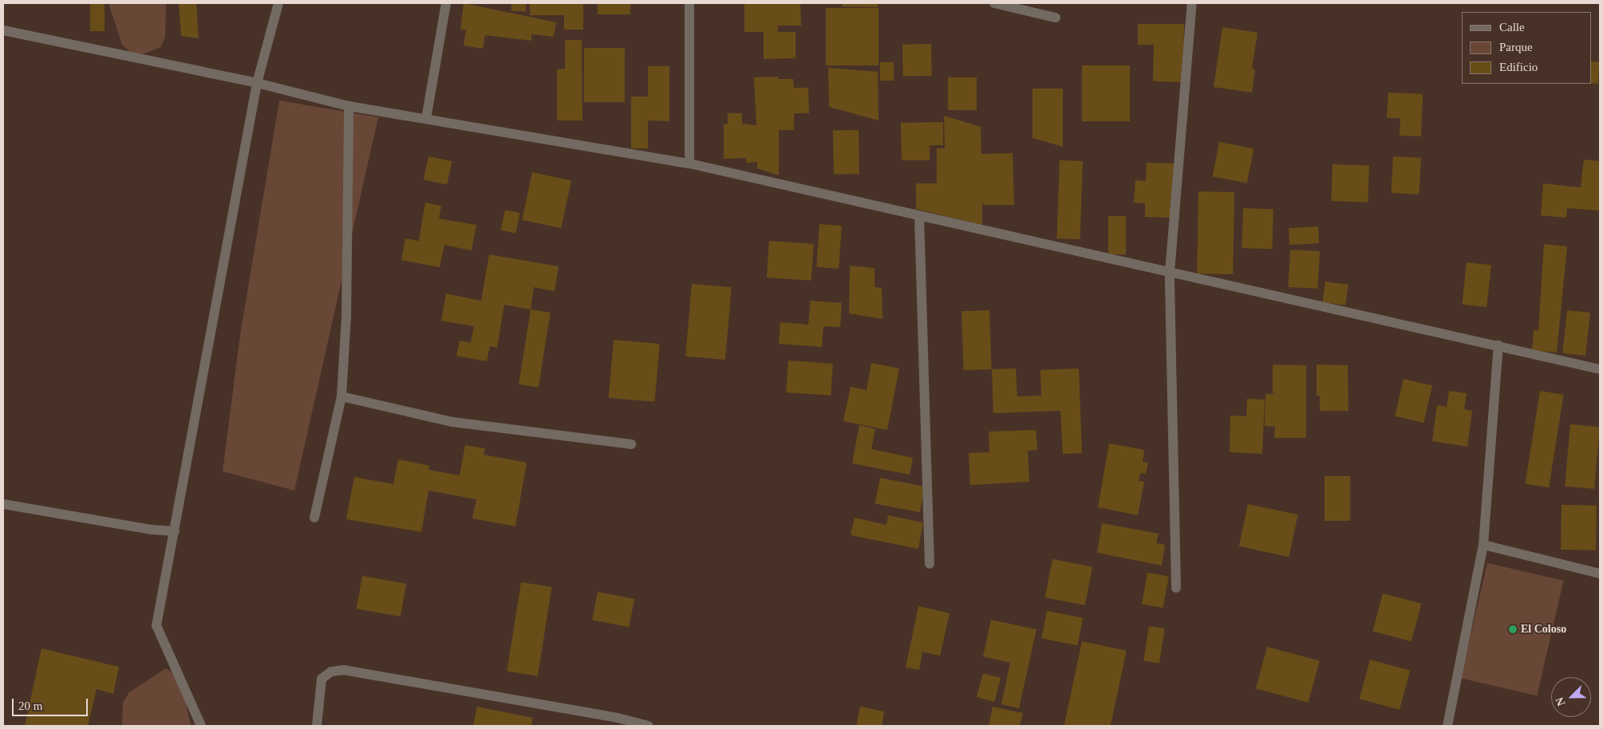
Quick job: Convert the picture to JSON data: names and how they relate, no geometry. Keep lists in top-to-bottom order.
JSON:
{
  "places": ["El Coloso"],
  "legend": ["Calle", "Parque", "Edificio"],
  "scale_bar": "20 m",
  "north": "bottom left"
}
